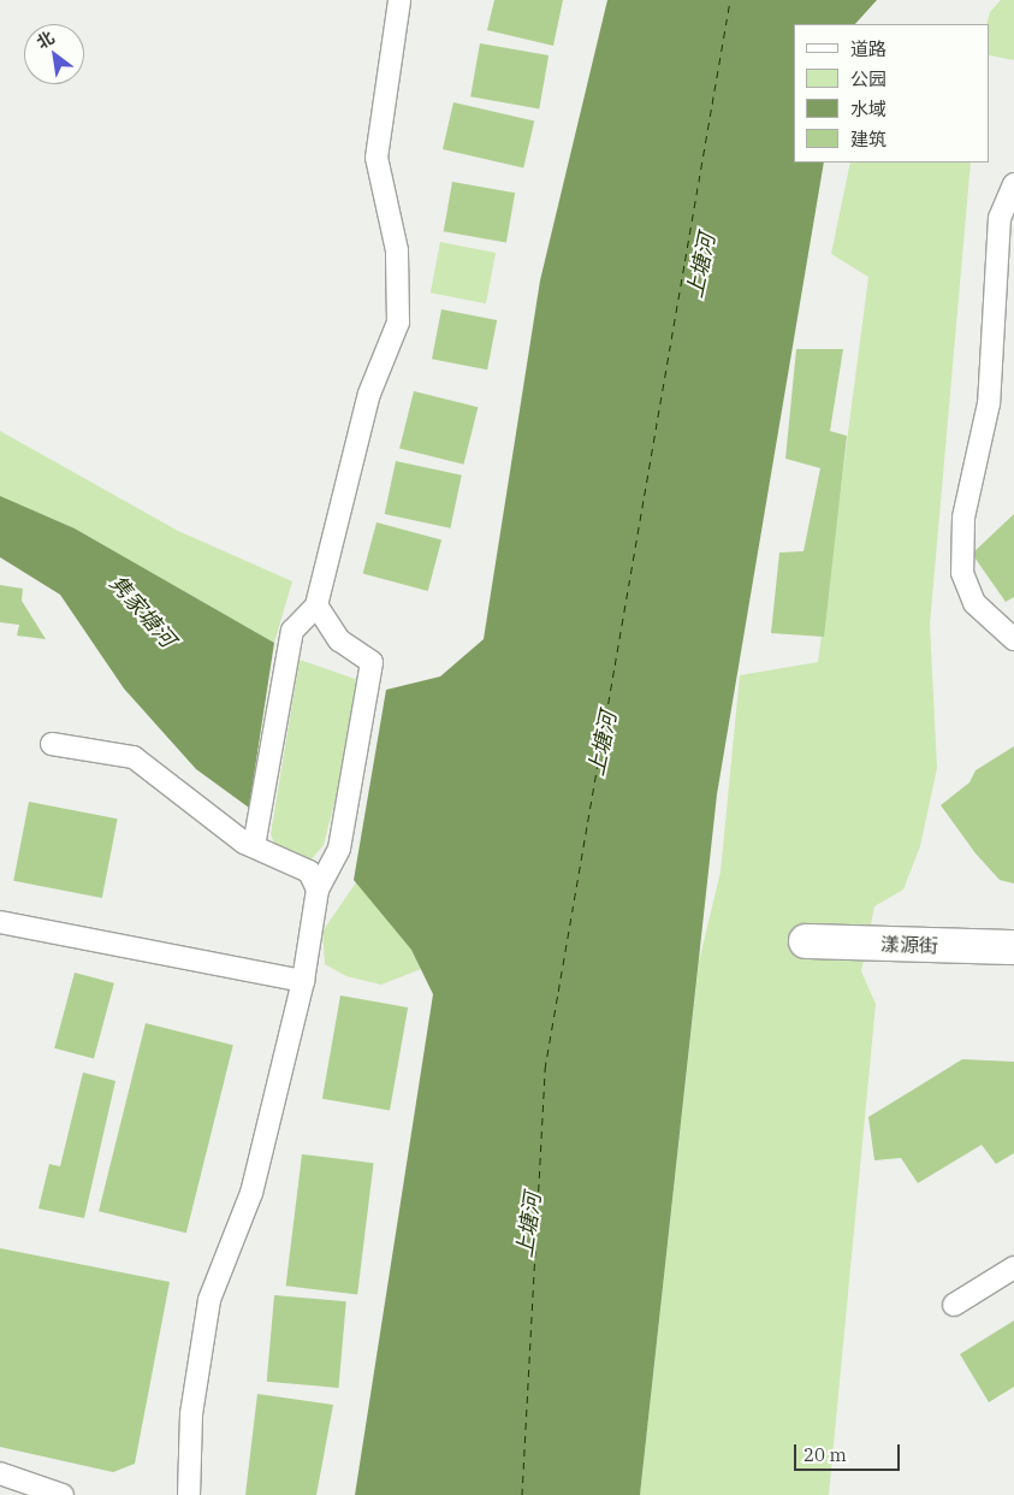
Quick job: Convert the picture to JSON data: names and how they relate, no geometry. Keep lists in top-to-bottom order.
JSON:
{
  "streets": {
    "street": ["漾源街"]
  },
  "water": ["上塘河", "隽家塘河"],
  "legend": [
    "道路",
    "公园",
    "水域",
    "建筑"
  ],
  "scale_bar": "20 m",
  "north": "top left"
}
